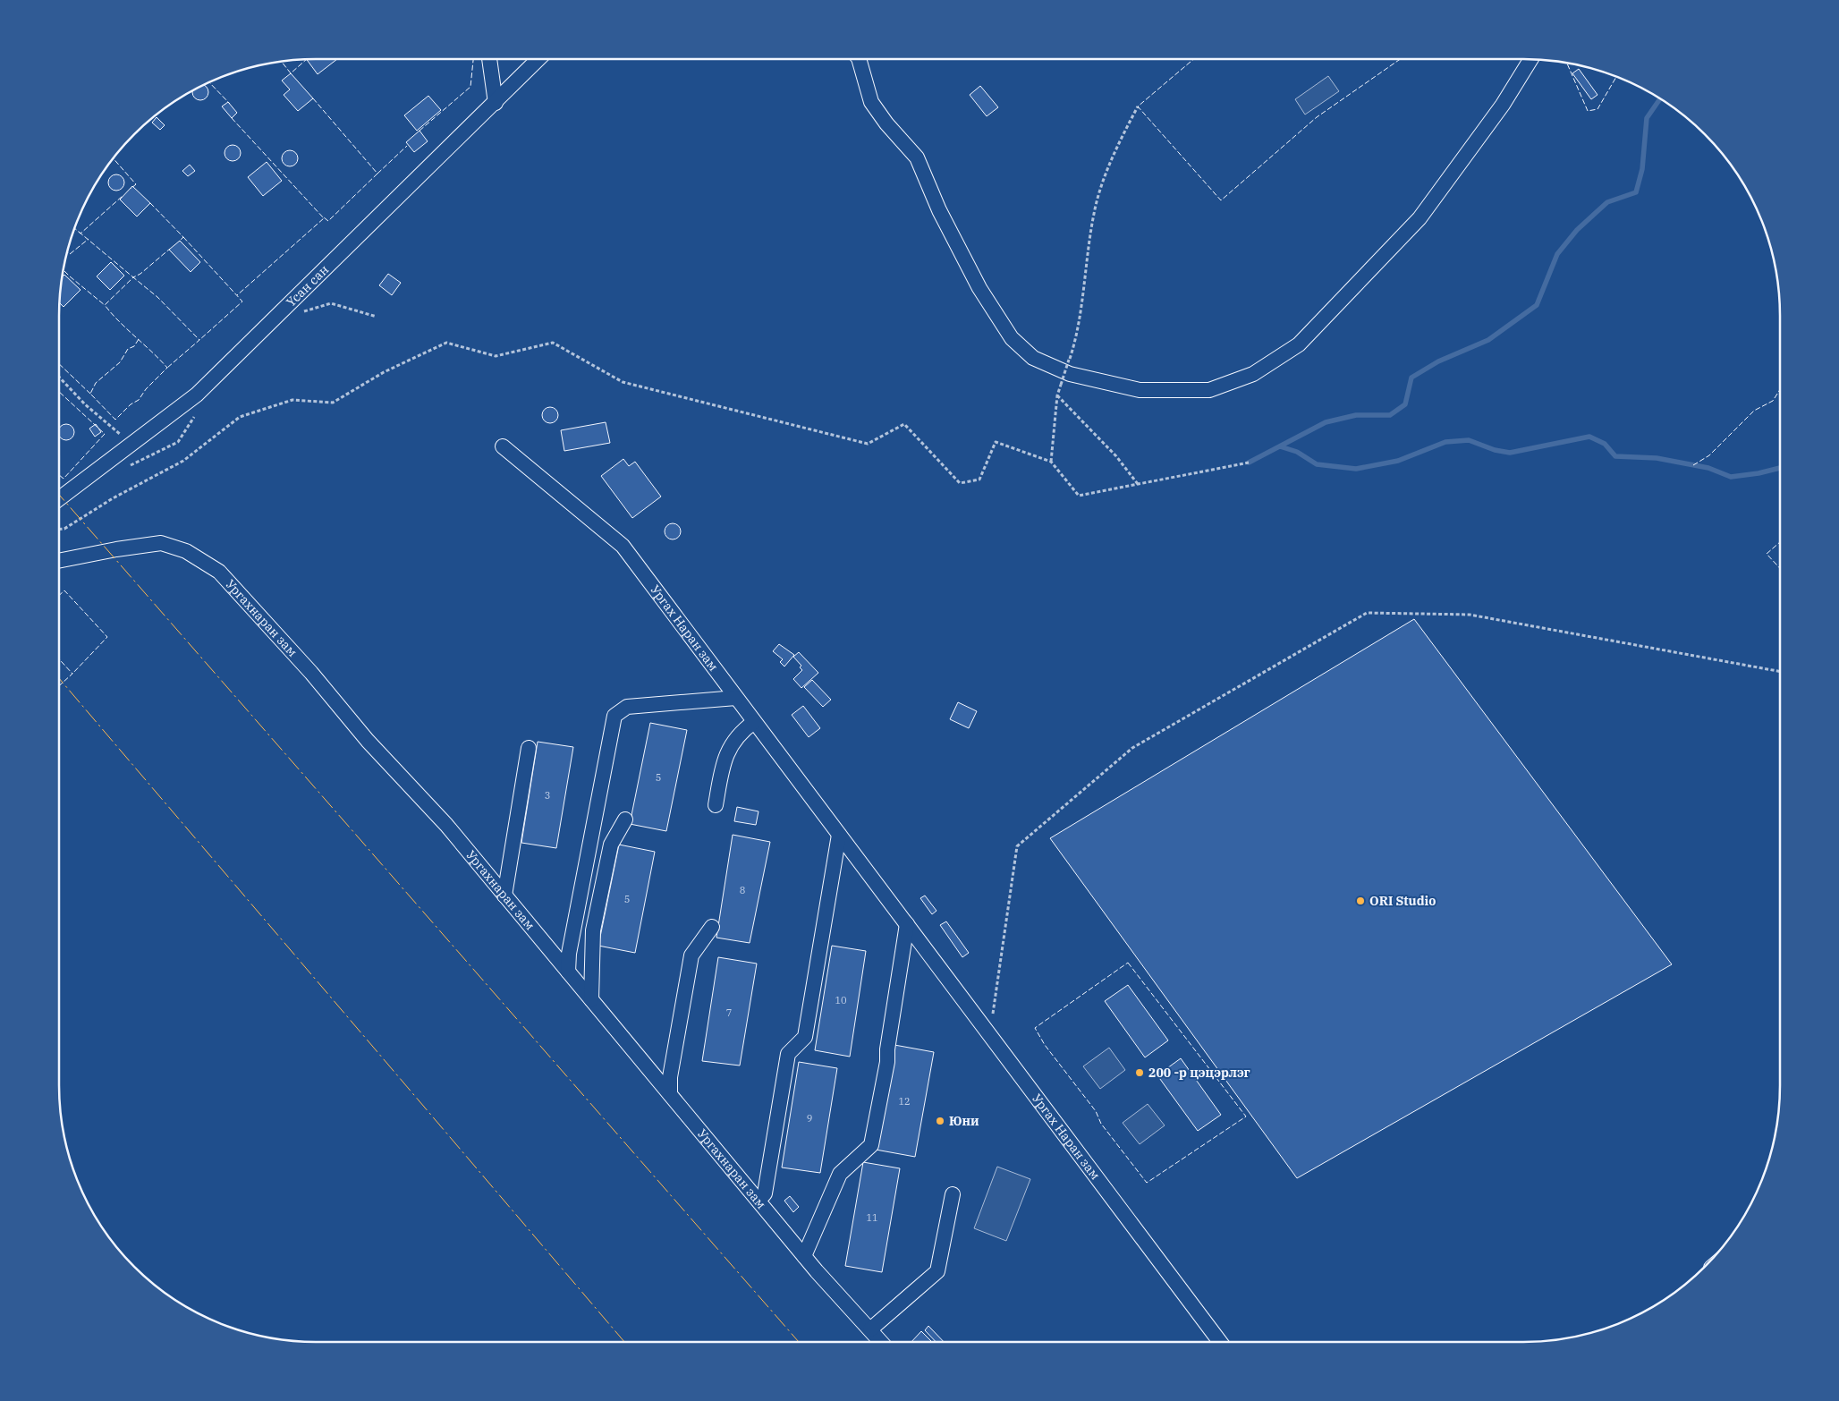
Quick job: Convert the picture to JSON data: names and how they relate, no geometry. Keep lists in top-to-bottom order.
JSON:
{
  "streets": {
    "street": ["Үсан сан", "Ургахнаран зам", "Ургах Наран зам"]
  },
  "places": ["ORI Studio", "200 -р цэцэрлэг", "Юни"],
  "house_numbers": [
    "5",
    "3",
    "8",
    "5",
    "10",
    "7",
    "12",
    "9",
    "11"
  ]
}
